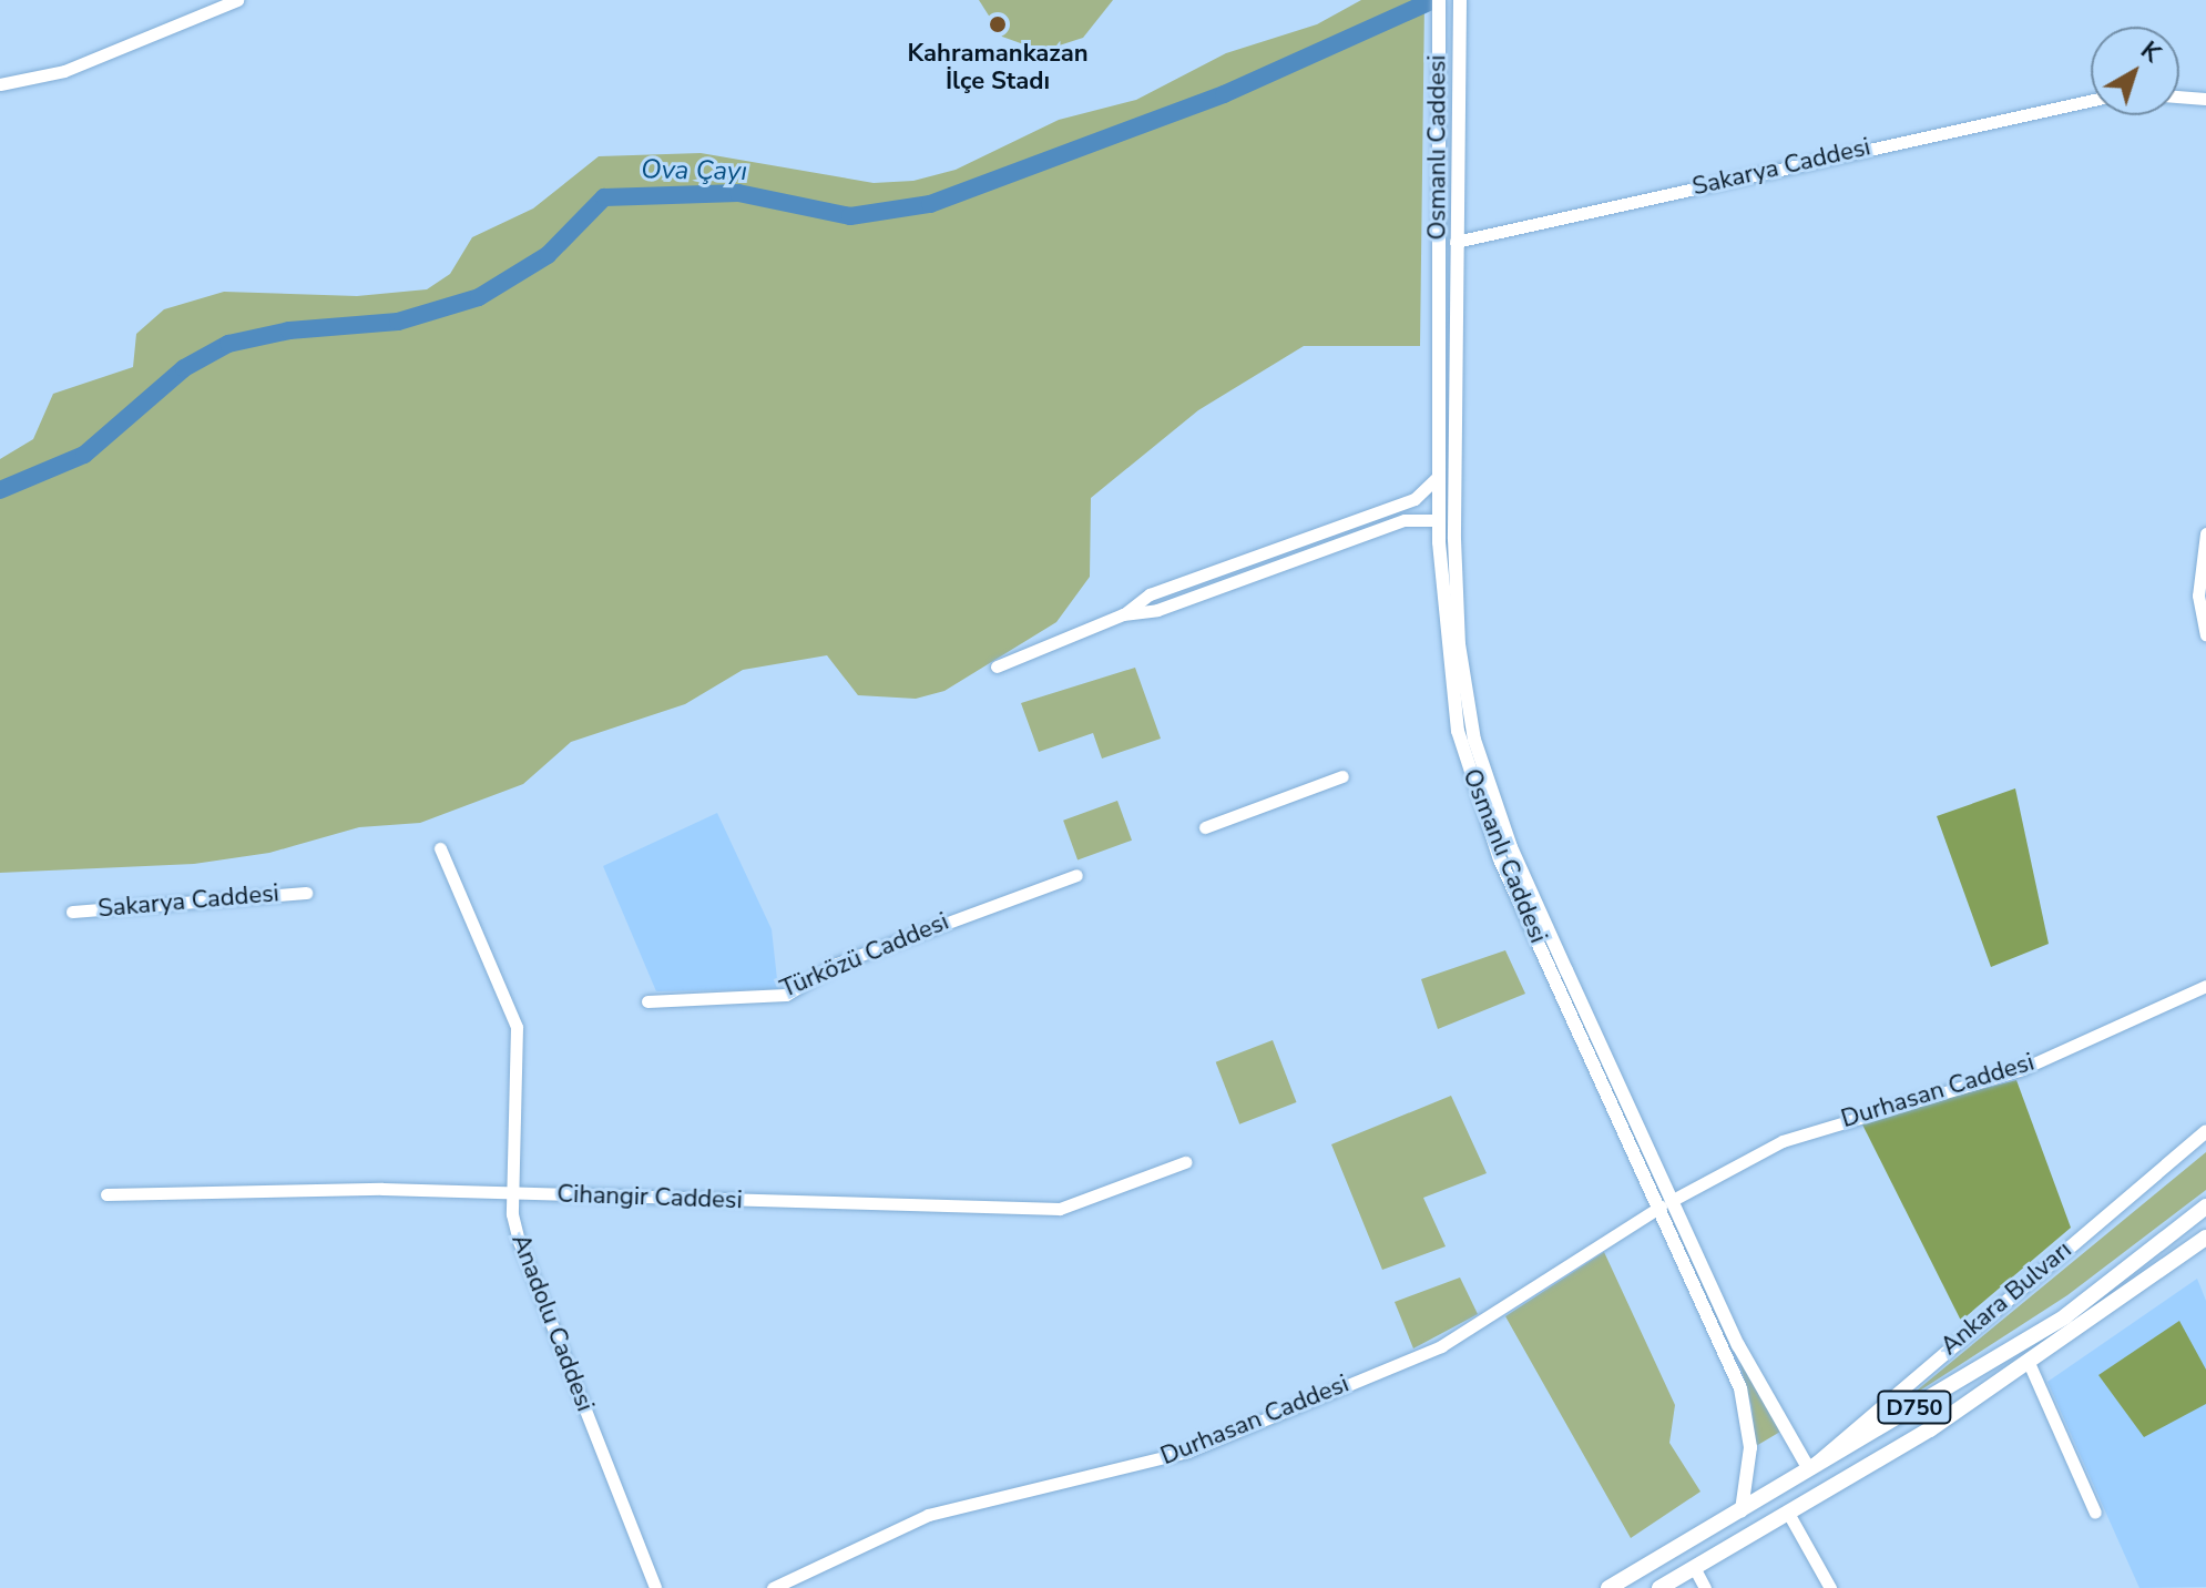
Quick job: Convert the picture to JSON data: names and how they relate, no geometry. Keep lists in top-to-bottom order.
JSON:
{
  "streets": {
    "highway": ["D750"],
    "main road": ["Osmanlı Caddesi", "Ankara Bulvarı"],
    "street": [
      "Sakarya Caddesi",
      "Türközü Caddesi",
      "Durhasan Caddesi",
      "Cihangir Caddesi",
      "Anadolu Caddesi"
    ]
  },
  "crossings": [
    ["Osmanlı Caddesi", "Sakarya Caddesi"],
    ["Osmanlı Caddesi", "Durhasan Caddesi"],
    ["Osmanlı Caddesi", "Ankara Bulvarı"],
    ["Osmanlı Caddesi", "D750"],
    ["Cihangir Caddesi", "Anadolu Caddesi"],
    ["Ankara Bulvarı", "D750"]
  ],
  "water": ["Ova Çayı"],
  "places": ["Kahramankazan İlçe Stadı"],
  "north": "top right"
}
